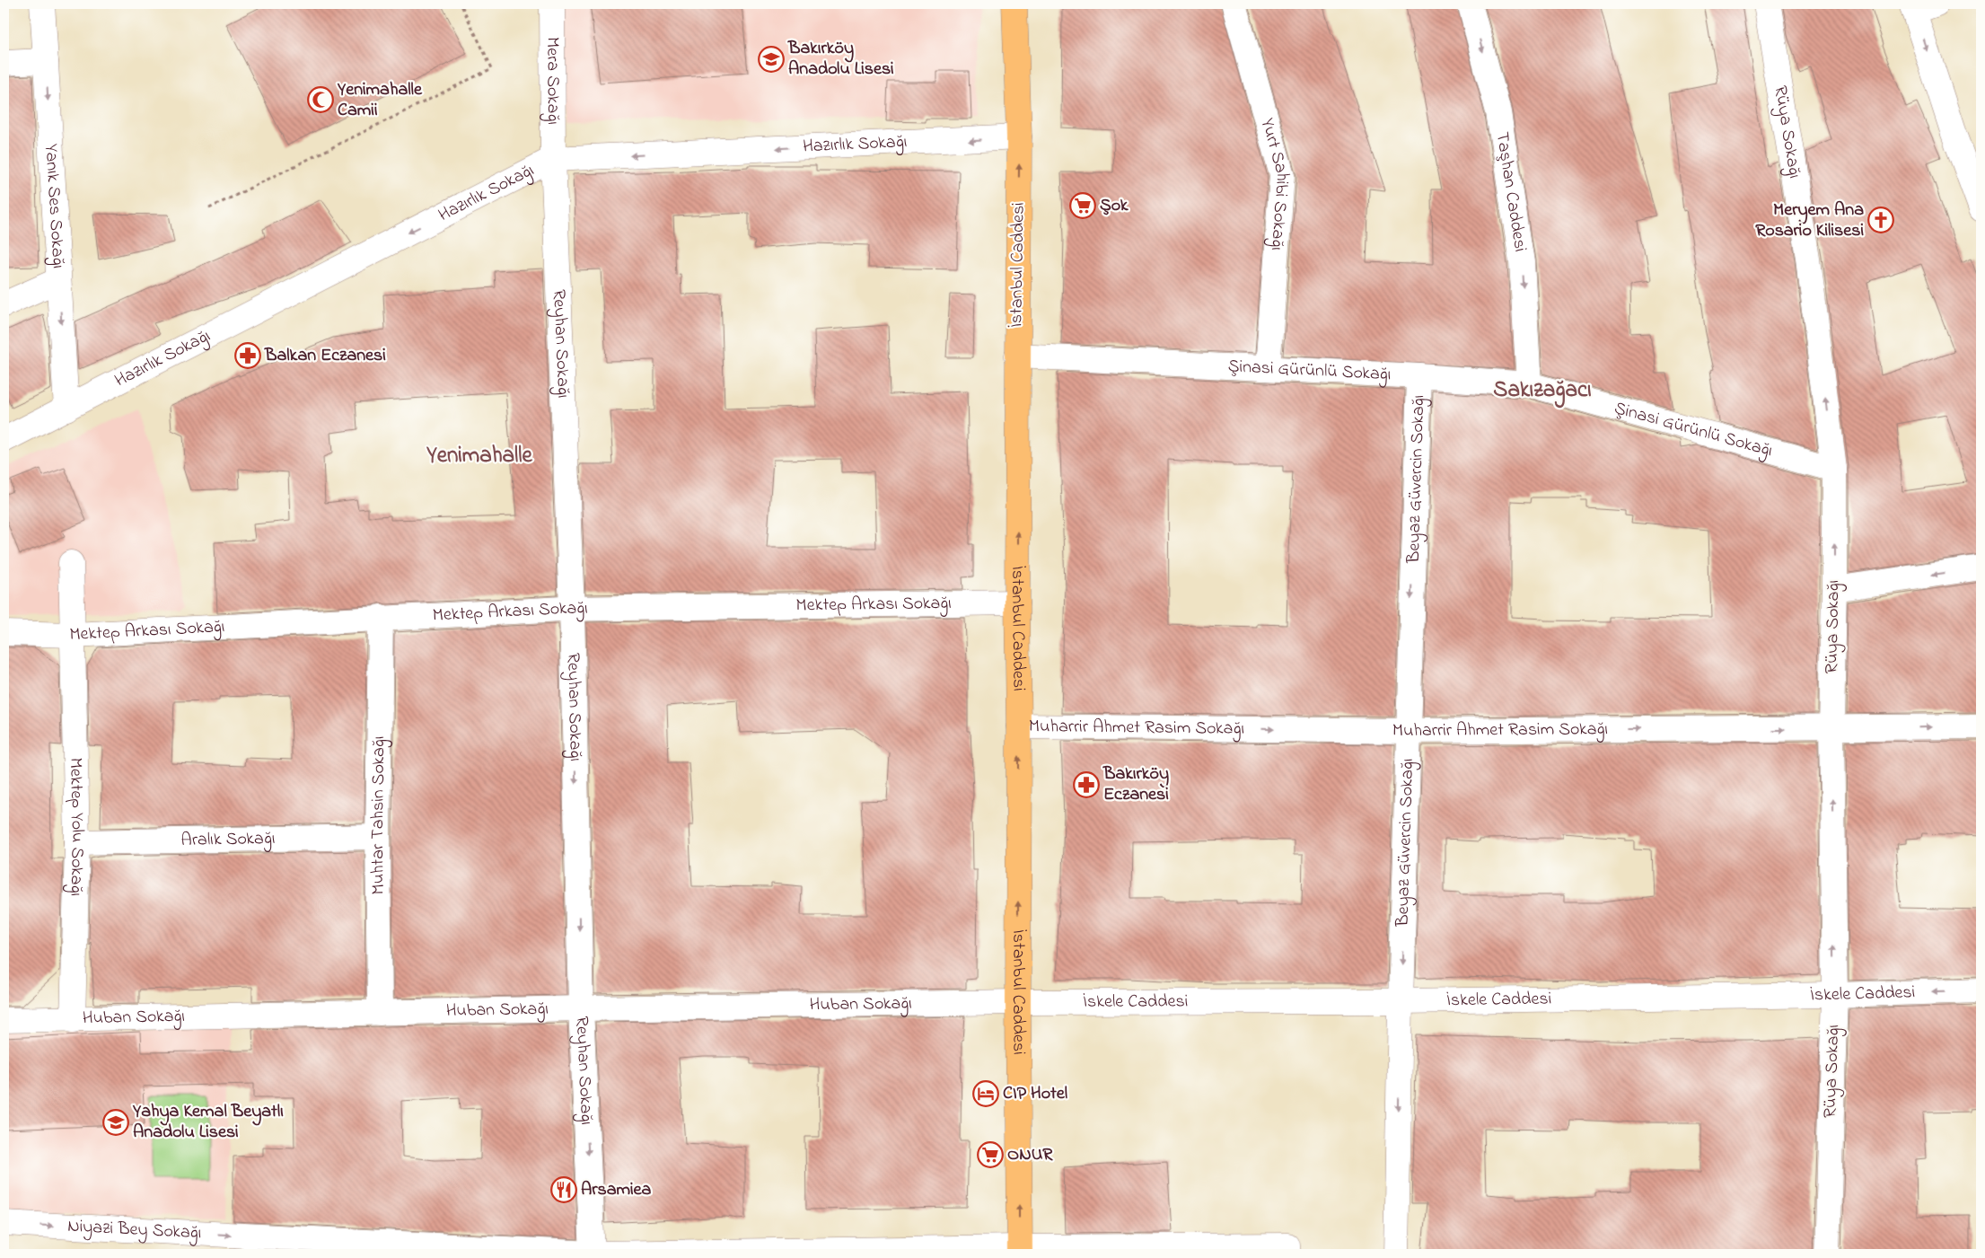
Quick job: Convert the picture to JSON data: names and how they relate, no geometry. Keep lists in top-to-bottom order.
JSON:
{
  "streets": {
    "main road": ["İstanbul Caddesi"],
    "street": [
      "Mera Sokağı",
      "Rüya Sokağı",
      "Hazırlık Sokağı",
      "Yurt Sahibi Sokağı",
      "Taşhan Caddesi",
      "Yanık Ses Sokağı",
      "Reyhan Sokağı",
      "Şinasi Gürünlü Sokağı",
      "Beyaz Güvercin Sokağı",
      "Mektep Arkası Sokağı",
      "Muharrir Ahmet Rasim Sokağı",
      "Muhtar Tahsin Sokağı",
      "Mektep Yolu Sokağı",
      "Aralık Sokağı",
      "İskele Caddesi",
      "Huban Sokağı",
      "Niyazi Bey Sokağı"
    ]
  },
  "crossings": [
    ["Mera Sokağı", "Hazırlık Sokağı"],
    ["Mera Sokağı", "Reyhan Sokağı"],
    ["Rüya Sokağı", "Şinasi Gürünlü Sokağı"],
    ["Rüya Sokağı", "Muharrir Ahmet Rasim Sokağı"],
    ["Rüya Sokağı", "İskele Caddesi"],
    ["Hazırlık Sokağı", "Yanık Ses Sokağı"],
    ["Hazırlık Sokağı", "İstanbul Caddesi"],
    ["Hazırlık Sokağı", "Reyhan Sokağı"],
    ["Yurt Sahibi Sokağı", "Şinasi Gürünlü Sokağı"],
    ["Taşhan Caddesi", "Şinasi Gürünlü Sokağı"],
    ["İstanbul Caddesi", "Şinasi Gürünlü Sokağı"],
    ["İstanbul Caddesi", "Mektep Arkası Sokağı"],
    ["İstanbul Caddesi", "Muharrir Ahmet Rasim Sokağı"],
    ["İstanbul Caddesi", "İskele Caddesi"],
    ["İstanbul Caddesi", "Huban Sokağı"],
    ["İstanbul Caddesi", "Niyazi Bey Sokağı"],
    ["Reyhan Sokağı", "Mektep Arkası Sokağı"],
    ["Reyhan Sokağı", "Huban Sokağı"],
    ["Reyhan Sokağı", "Niyazi Bey Sokağı"],
    ["Şinasi Gürünlü Sokağı", "Beyaz Güvercin Sokağı"],
    ["Beyaz Güvercin Sokağı", "Muharrir Ahmet Rasim Sokağı"],
    ["Beyaz Güvercin Sokağı", "İskele Caddesi"],
    ["Mektep Arkası Sokağı", "Muhtar Tahsin Sokağı"],
    ["Mektep Arkası Sokağı", "Mektep Yolu Sokağı"],
    ["Muhtar Tahsin Sokağı", "Aralık Sokağı"],
    ["Muhtar Tahsin Sokağı", "Huban Sokağı"],
    ["Mektep Yolu Sokağı", "Aralık Sokağı"],
    ["Mektep Yolu Sokağı", "Huban Sokağı"],
    ["İskele Caddesi", "Huban Sokağı"]
  ],
  "one_way": [
    "Rüya Sokağı",
    "Hazırlık Sokağı",
    "Taşhan Caddesi",
    "Yanık Ses Sokağı",
    "İstanbul Caddesi",
    "Reyhan Sokağı",
    "Beyaz Güvercin Sokağı",
    "Muharrir Ahmet Rasim Sokağı",
    "Niyazi Bey Sokağı"
  ],
  "districts": ["Sakızağacı", "Yenimahalle"],
  "places": {
    "school or university": ["Bakırköy Anadolu Lisesi", "Yahya Kemal Beyatlı Anadolu Lisesi"],
    "mosque": ["Yenimahalle Camii"],
    "supermarket": ["Şok", "ONUR"],
    "church": ["Meryem Ana Rosario Kilisesi"],
    "pharmacy": ["Balkan Eczanesi", "Bakırköy Eczanesi"],
    "hotel": ["CIP Hotel"],
    "restaurant": ["Arsamiea"]
  }
}
